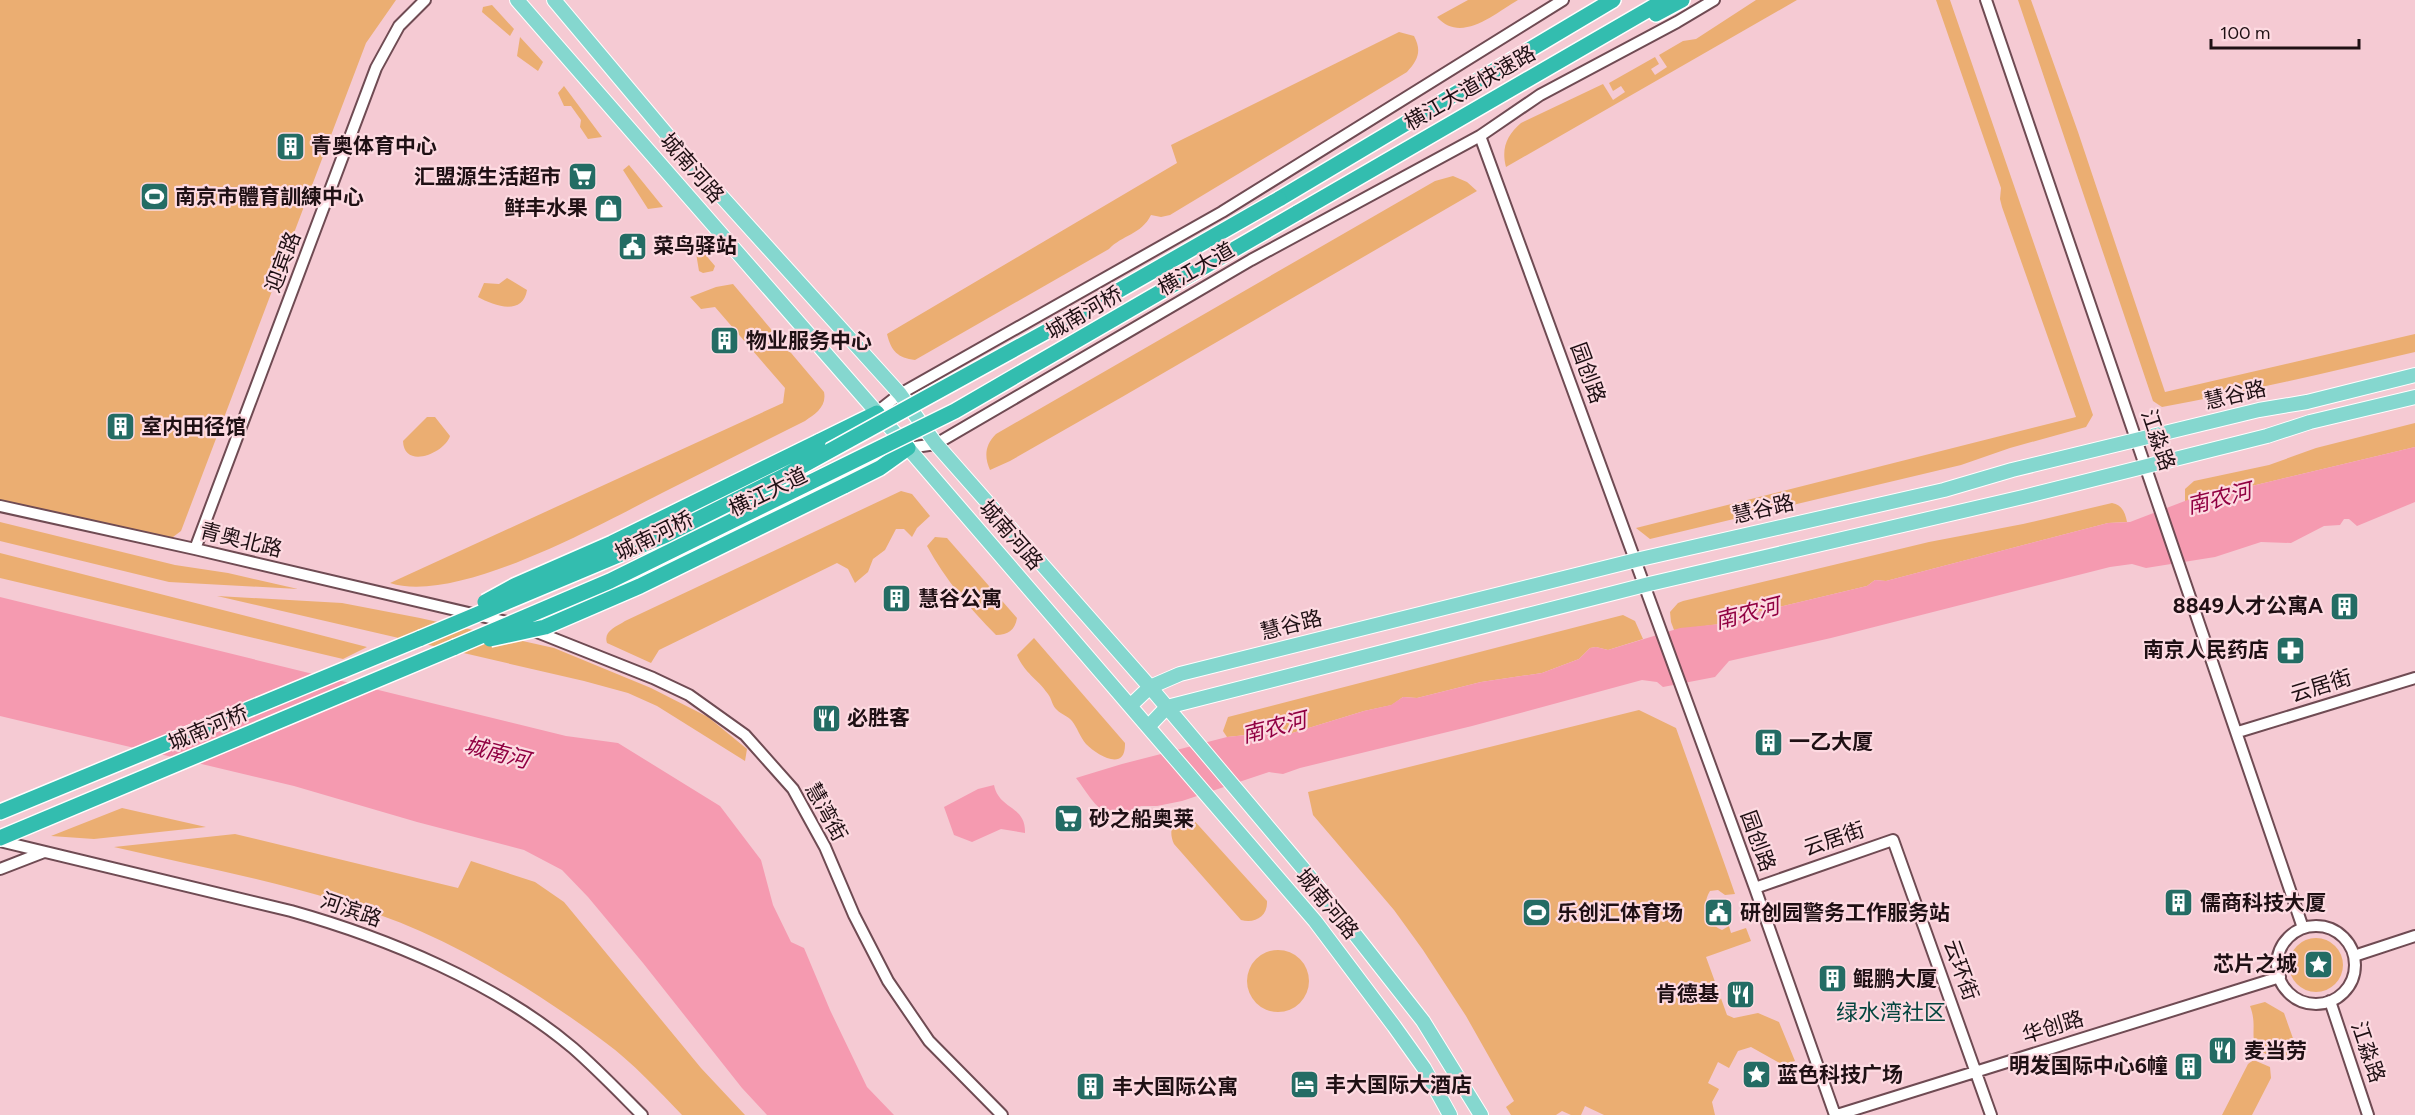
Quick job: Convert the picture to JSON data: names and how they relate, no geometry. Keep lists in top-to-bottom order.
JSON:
{
  "streets": {
    "highway": ["横江大道快速路", "城南河桥"],
    "main road": ["城南河路", "慧谷路"],
    "street": [
      "迎宾路",
      "横江大道",
      "园创路",
      "江淼路",
      "青奥北路",
      "云居街",
      "慧湾街",
      "河滨路",
      "云环街",
      "华创路"
    ]
  },
  "crossings": [
    ["横江大道快速路", "城南河桥"],
    ["城南河路", "横江大道"],
    ["城南河路", "慧谷路"],
    ["迎宾路", "青奥北路"],
    ["横江大道", "园创路"],
    ["横江大道", "青奥北路"],
    ["横江大道", "慧湾街"],
    ["城南河桥", "河滨路"],
    ["园创路", "慧谷路"],
    ["园创路", "云居街"],
    ["园创路", "华创路"],
    ["慧谷路", "江淼路"],
    ["江淼路", "云居街"],
    ["江淼路", "华创路"],
    ["青奥北路", "慧湾街"],
    ["云居街", "云环街"],
    ["云环街", "华创路"]
  ],
  "districts": ["绿水湾社区"],
  "water": ["南农河", "城南河"],
  "places": {
    "building": [
      "青奥体育中心",
      "物业服务中心",
      "室内田径馆",
      "慧谷公寓",
      "8849人才公寓A",
      "一乙大厦",
      "儒商科技大厦",
      "鲲鹏大厦",
      "明发国际中心6幢",
      "丰大国际公寓"
    ],
    "supermarket": ["汇盟源生活超市", "砂之船奥莱"],
    "sports": ["南京市體育訓練中心", "乐创汇体育场"],
    "shop": ["鲜丰水果"],
    "public building": ["菜鸟驿站", "研创园警务工作服务站"],
    "pharmacy": ["南京人民药店"],
    "restaurant": ["必胜客", "肯德基", "麦当劳"],
    "place": ["芯片之城", "蓝色科技广场"],
    "hotel": ["丰大国际大酒店"]
  },
  "scale_bar": "100 m"
}
